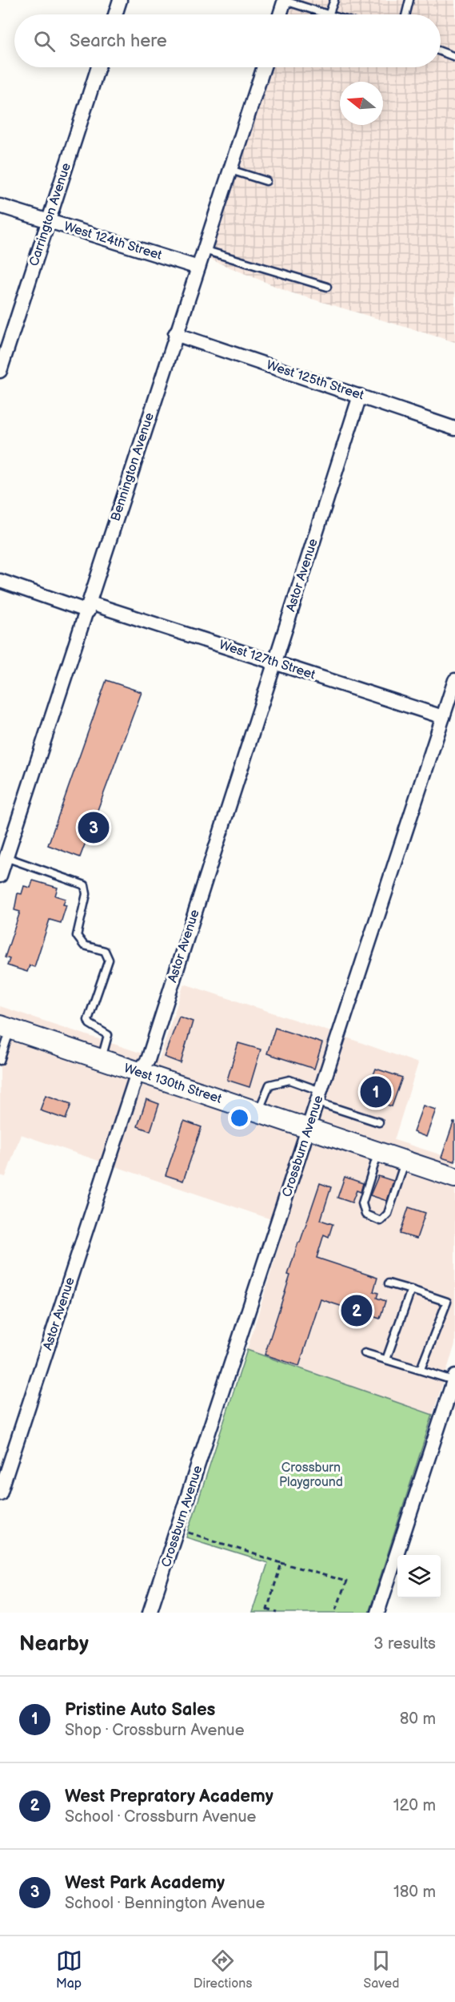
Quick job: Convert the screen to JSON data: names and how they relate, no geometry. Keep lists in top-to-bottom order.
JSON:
{
  "streets": {
    "main road": ["West 130th Street"],
    "street": [
      "Carrington Avenue",
      "West 124th Street",
      "West 125th Street",
      "Bennington Avenue",
      "Astor Avenue",
      "West 127th Street",
      "Crossburn Avenue"
    ]
  },
  "crossings": [
    ["Carrington Avenue", "West 124th Street"],
    ["West 124th Street", "Bennington Avenue"],
    ["West 125th Street", "Bennington Avenue"],
    ["West 125th Street", "Astor Avenue"],
    ["Bennington Avenue", "West 127th Street"],
    ["Astor Avenue", "West 127th Street"],
    ["Astor Avenue", "West 130th Street"],
    ["West 127th Street", "Crossburn Avenue"],
    ["West 130th Street", "Crossburn Avenue"]
  ],
  "parks": ["Crossburn Playground"],
  "north": "left",
  "page": {
    "search": "Search here",
    "pins": ["3", "1", "2"],
    "heading": ["Nearby", "3 results"],
    "list": [
      {
        "mark": "1",
        "name": "Pristine Auto Sales",
        "note": "Shop · Crossburn Avenue",
        "value": "80 m"
      },
      {
        "mark": "2",
        "name": "West Prepratory Academy",
        "note": "School · Crossburn Avenue",
        "value": "120 m"
      },
      {
        "mark": "3",
        "name": "West Park Academy",
        "note": "School · Bennington Avenue",
        "value": "180 m"
      }
    ],
    "nav": ["Map", "Directions", "Saved"]
  }
}
